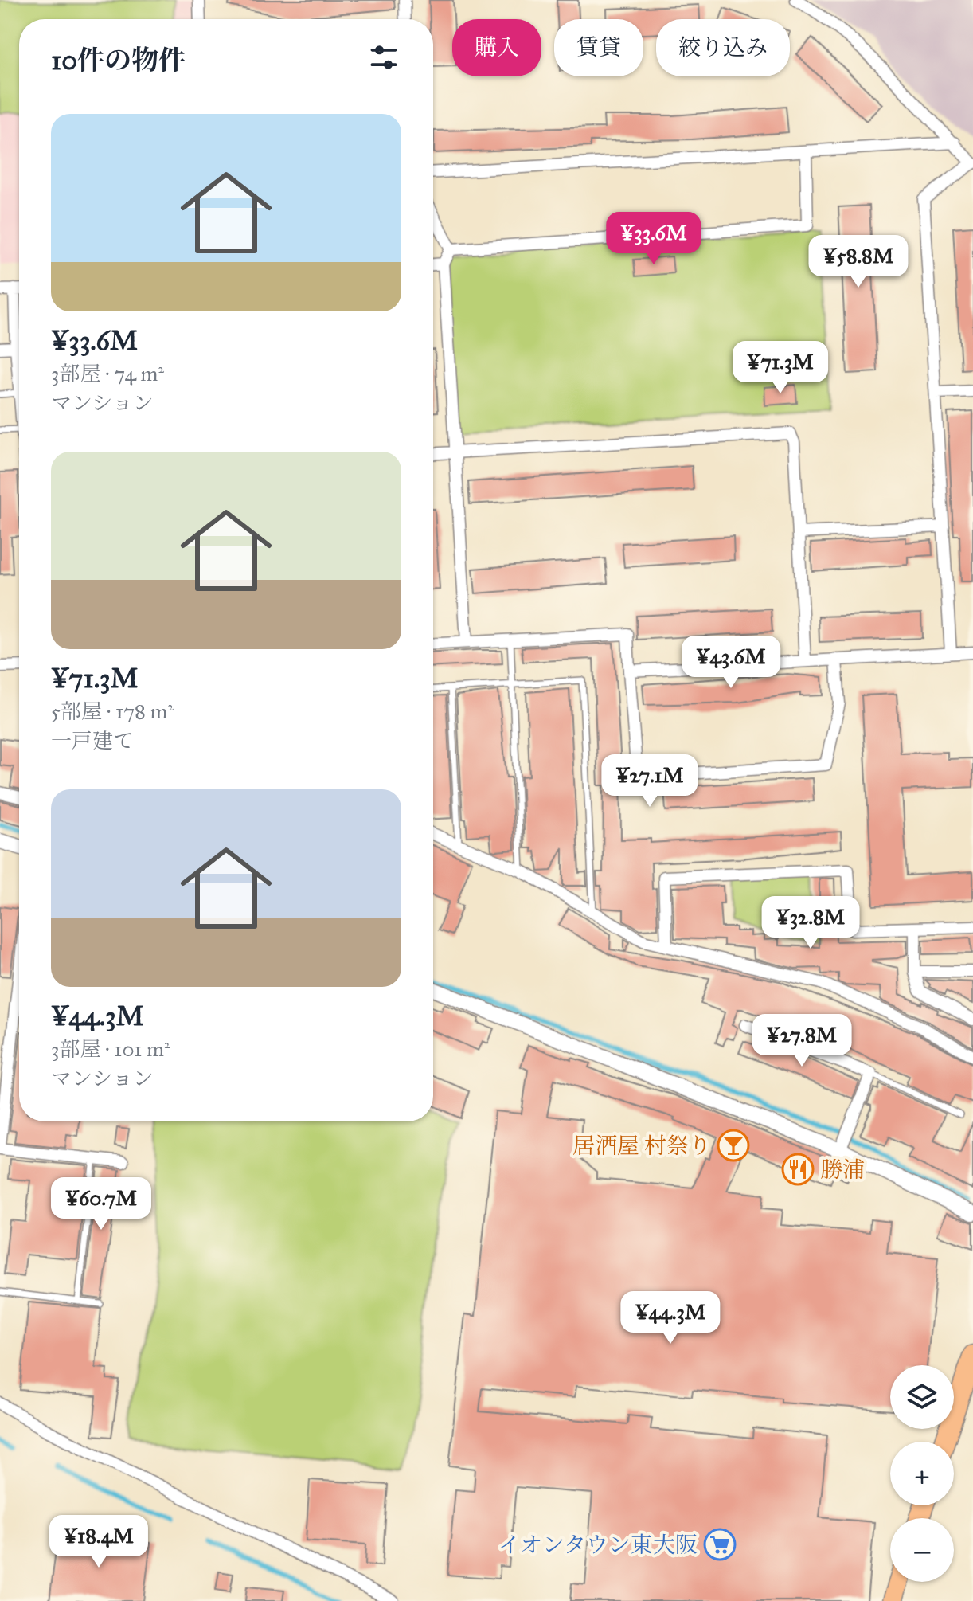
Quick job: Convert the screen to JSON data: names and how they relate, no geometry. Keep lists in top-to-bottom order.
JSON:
{
  "places": {
    "bar": ["居酒屋 村祭り"],
    "restaurant": ["勝浦"],
    "supermarket": ["イオンタウン東大阪"]
  },
  "page": {
    "chip": ["購入", "賃貸", "絞り込み"],
    "heading": "10件の物件",
    "list": [
      {
        "name": "¥33.6M",
        "note": "3部屋 · 74 m² · マンション"
      },
      {
        "name": "¥71.3M",
        "note": "5部屋 · 178 m² · 一戸建て"
      },
      {
        "name": "¥44.3M",
        "note": "3部屋 · 101 m² · マンション"
      }
    ],
    "price": [
      "¥33.6M",
      "¥58.8M",
      "¥71.3M",
      "¥43.6M",
      "¥27.1M",
      "¥32.8M",
      "¥27.8M",
      "¥60.7M",
      "¥44.3M",
      "¥18.4M"
    ],
    "map_buttons": ["+", "−"]
  }
}
